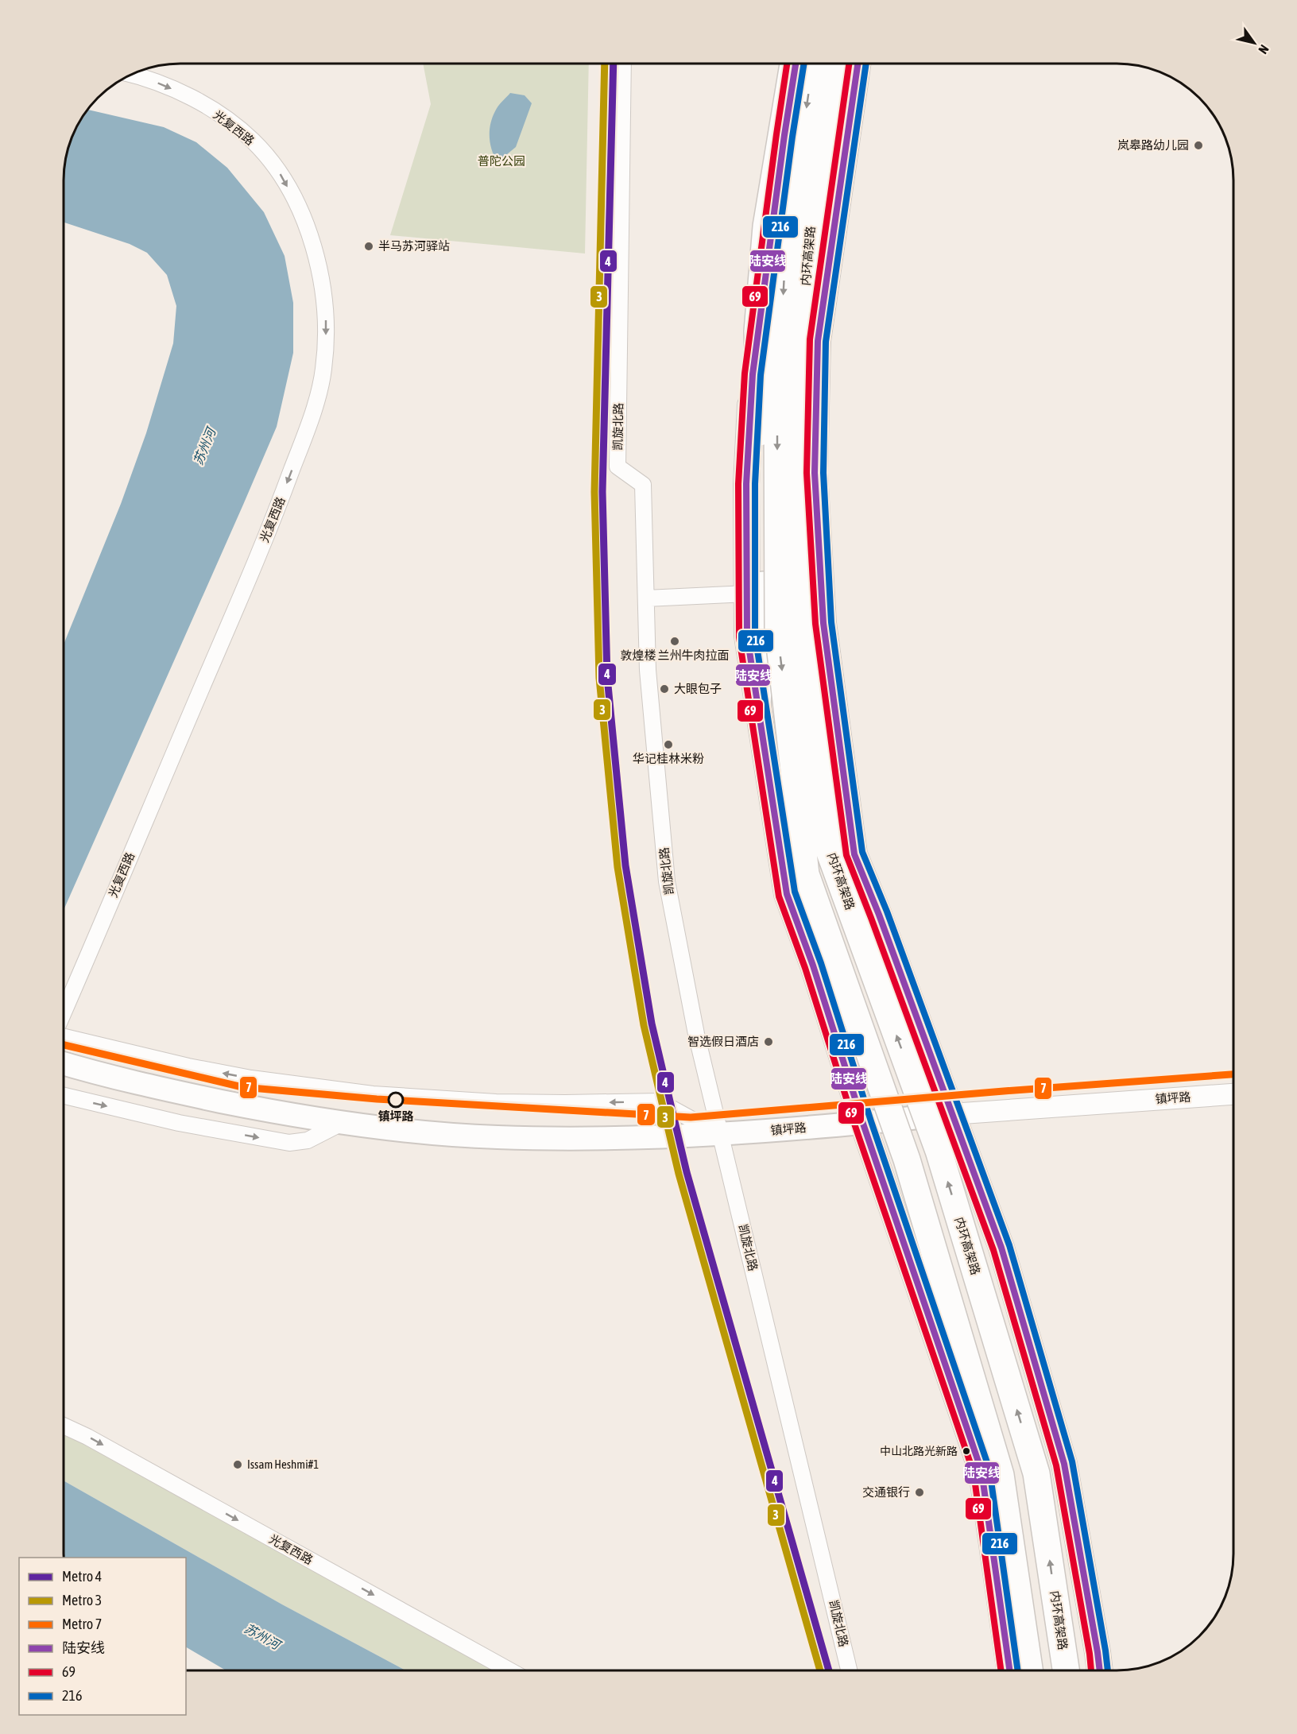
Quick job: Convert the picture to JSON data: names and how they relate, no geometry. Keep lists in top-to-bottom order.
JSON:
{
  "streets": {
    "highway": ["内环高架路"],
    "main road": ["镇坪路"],
    "street": ["光复西路", "凯旋北路"]
  },
  "crossings": [
    ["凯旋北路", "镇坪路"]
  ],
  "water": ["苏州河"],
  "parks": ["普陀公园"],
  "places": [
    "岚皋路幼儿园",
    "半马苏河驿站",
    "敦煌楼 兰州牛肉拉面",
    "大眼包子",
    "华记桂林米粉",
    "智选假日酒店",
    "镇坪路",
    "中山北路光新路",
    "Issam Heshmi#1",
    "交通银行"
  ],
  "lines": [
    "metro line 3",
    "metro line 4",
    "transit line 69",
    "transit line 陆安线",
    "transit line 216",
    "metro line 7"
  ],
  "legend": [
    "Metro 4",
    "Metro 3",
    "Metro 7",
    "陆安线",
    "69",
    "216"
  ],
  "north": "bottom right"
}
